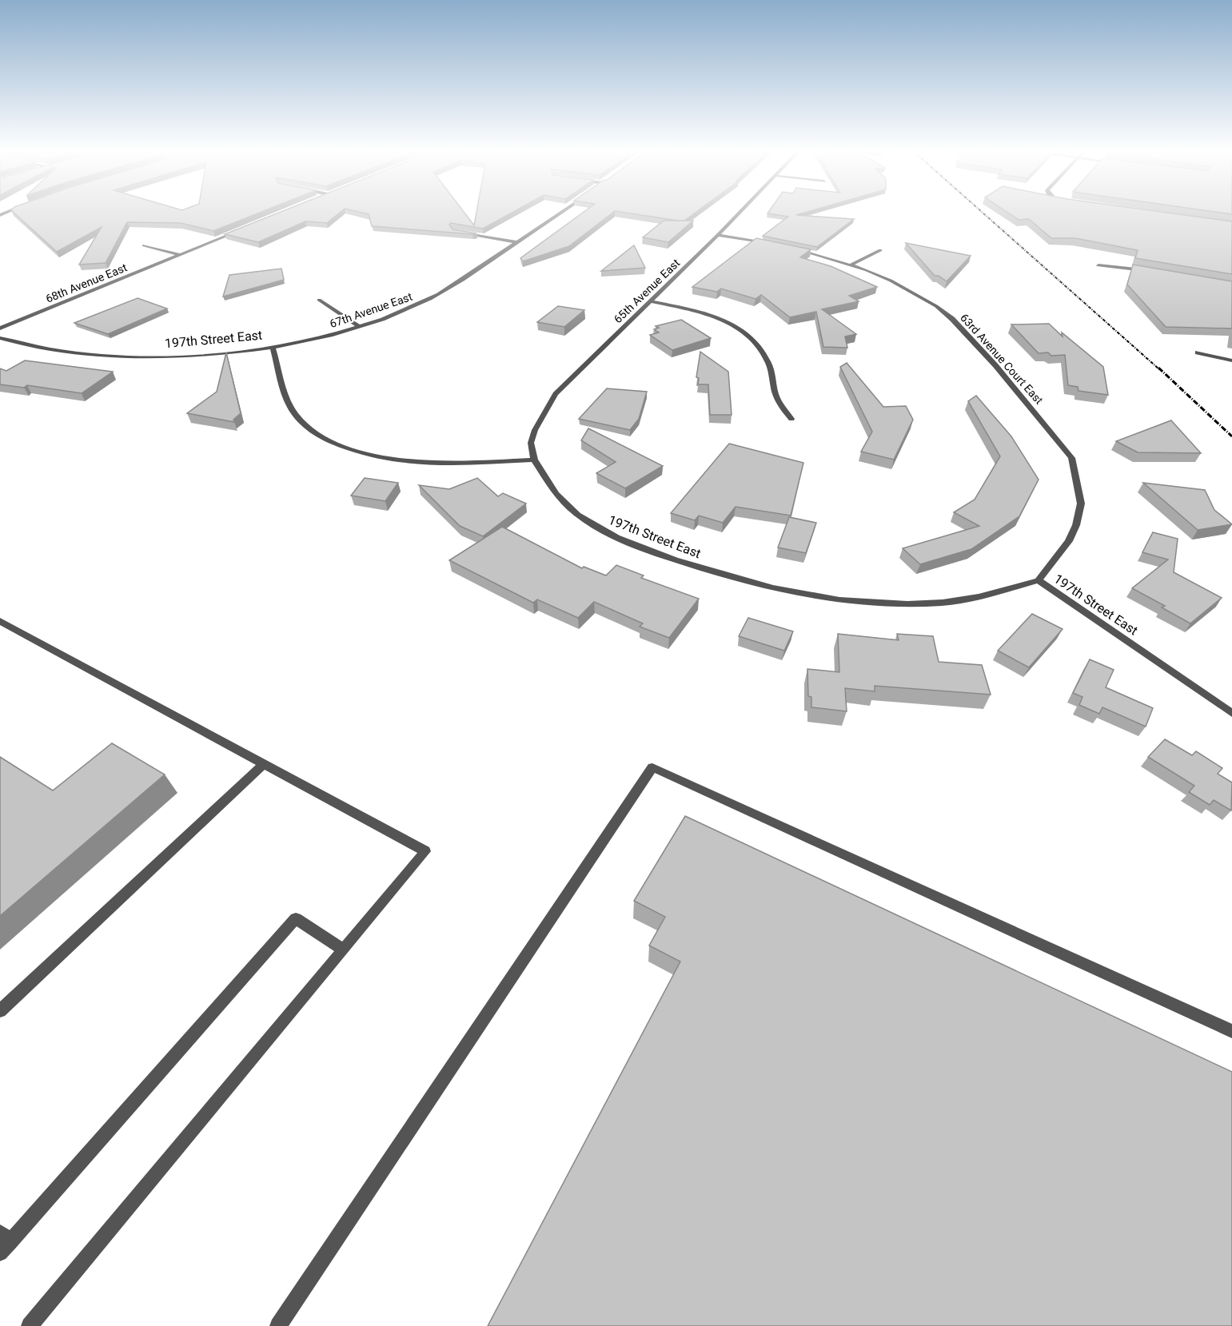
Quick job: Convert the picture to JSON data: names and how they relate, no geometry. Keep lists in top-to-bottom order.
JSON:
{
  "streets": {
    "street": [
      "68th Avenue East",
      "65th Avenue East",
      "67th Avenue East",
      "197th Street East",
      "63rd Avenue Court East"
    ]
  },
  "crossings": [
    ["65th Avenue East", "197th Street East"],
    ["67th Avenue East", "197th Street East"],
    ["197th Street East", "63rd Avenue Court East"]
  ]
}
